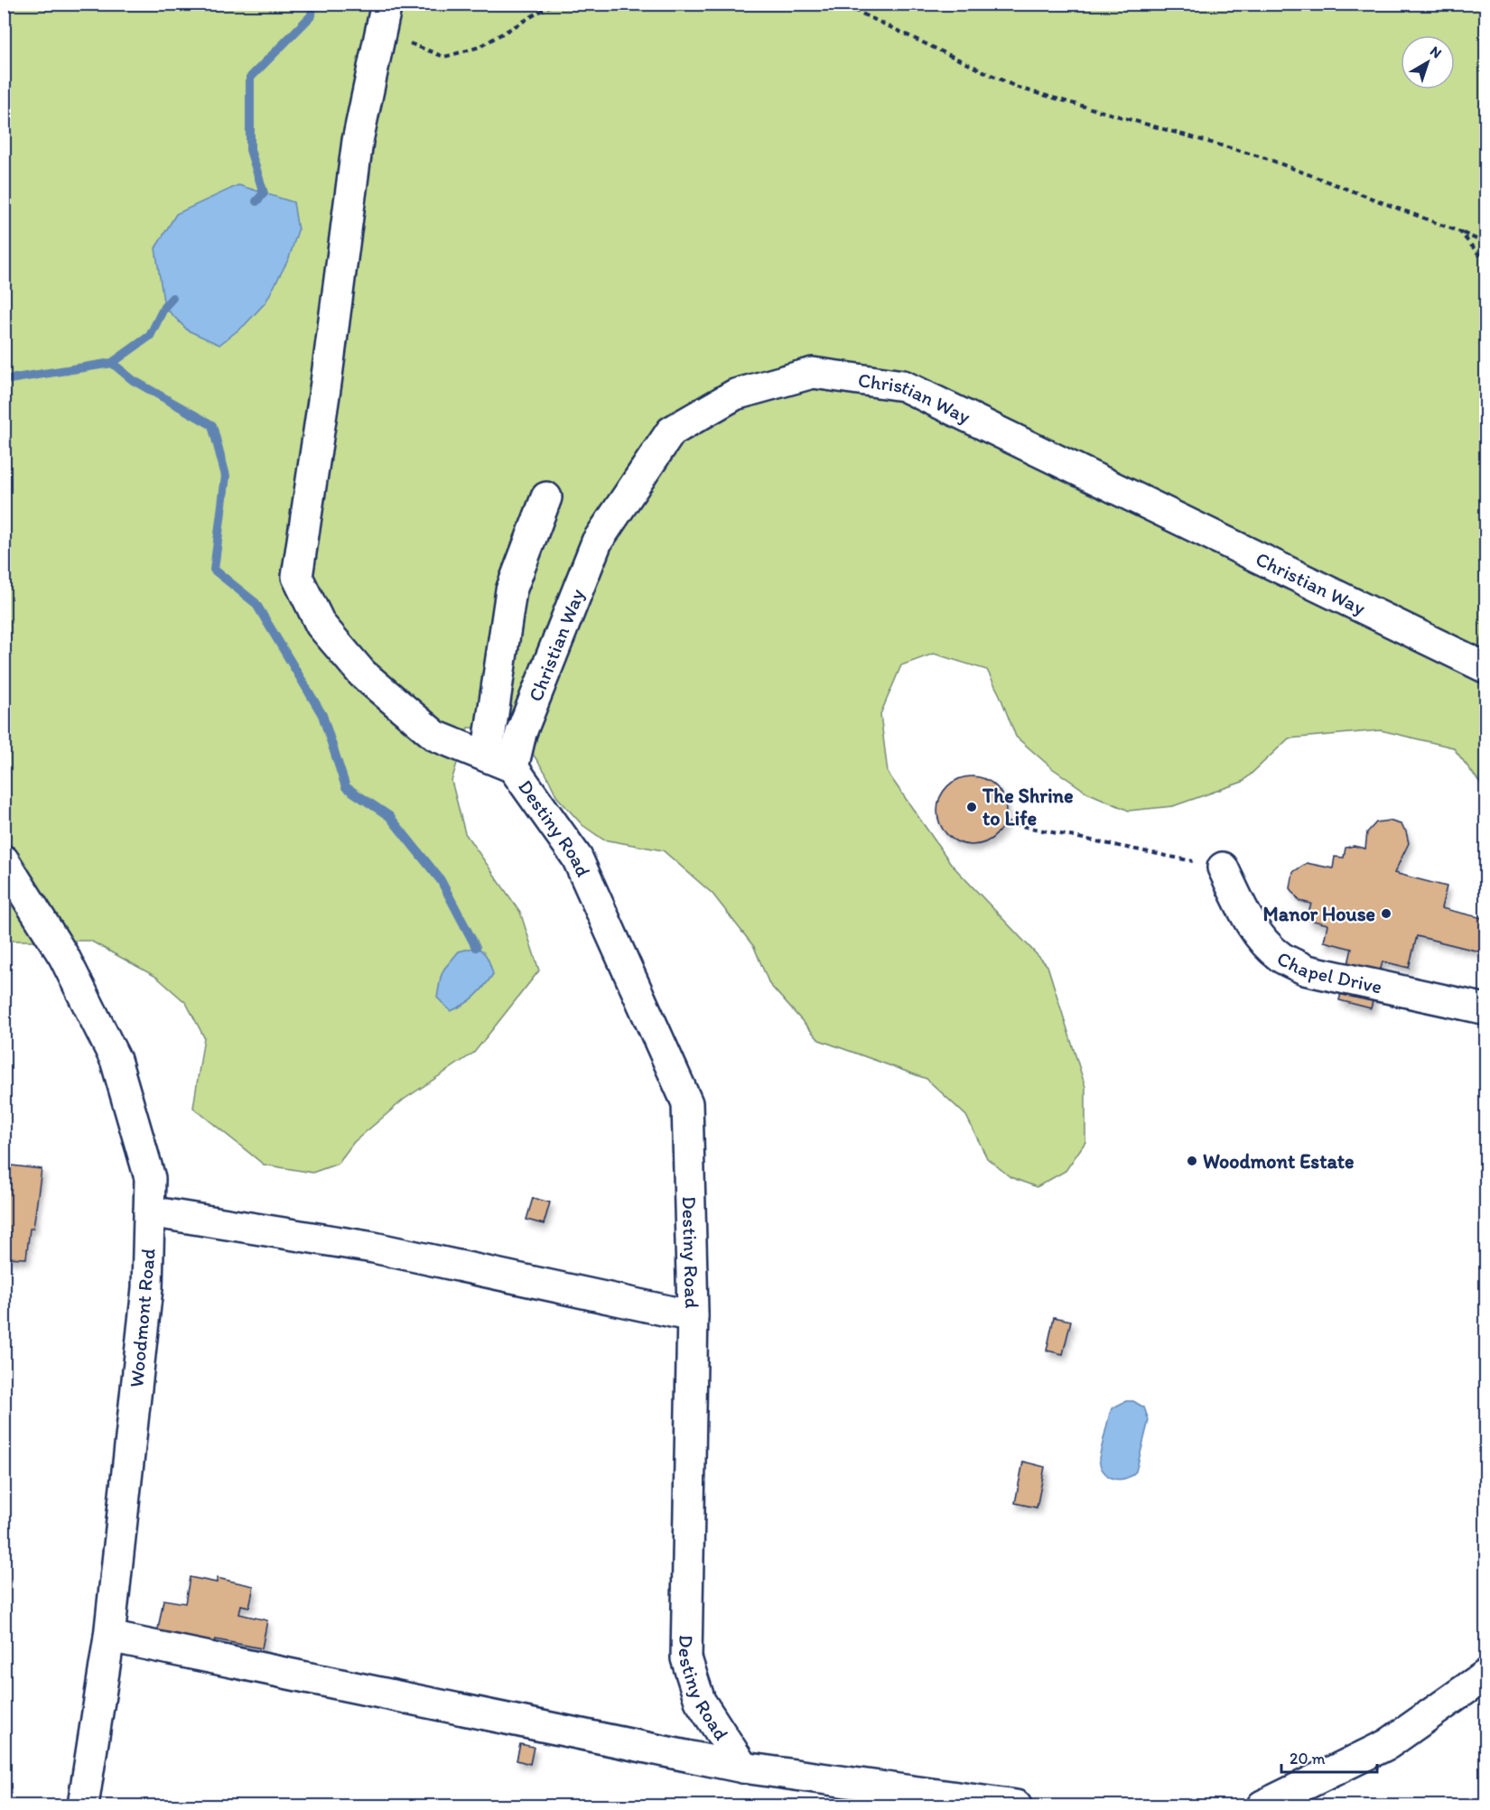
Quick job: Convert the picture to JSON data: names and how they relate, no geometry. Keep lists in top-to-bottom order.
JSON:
{
  "streets": {
    "street": [
      "Christian Way",
      "Destiny Road",
      "Chapel Drive",
      "Woodmont Road"
    ]
  },
  "crossings": [
    ["Christian Way", "Destiny Road"]
  ],
  "places": ["The Shrine to Life", "Manor House", "Woodmont Estate"],
  "scale_bar": "20 m",
  "north": "top right"
}
